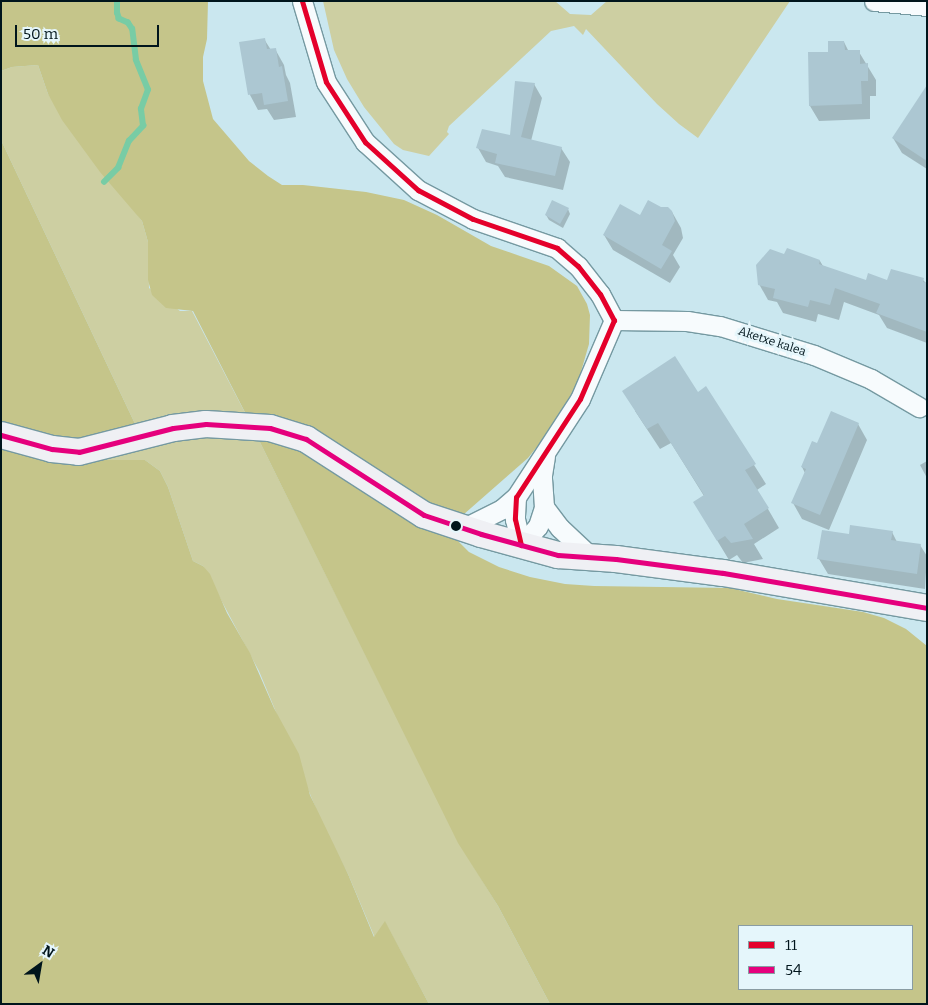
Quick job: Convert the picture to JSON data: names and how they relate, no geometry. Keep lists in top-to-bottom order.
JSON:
{
  "streets": {
    "street": ["Aketxe kalea"]
  },
  "lines": ["transit line 11", "transit line 54"],
  "legend": ["11", "54"],
  "scale_bar": "50 m",
  "north": "top right"
}
